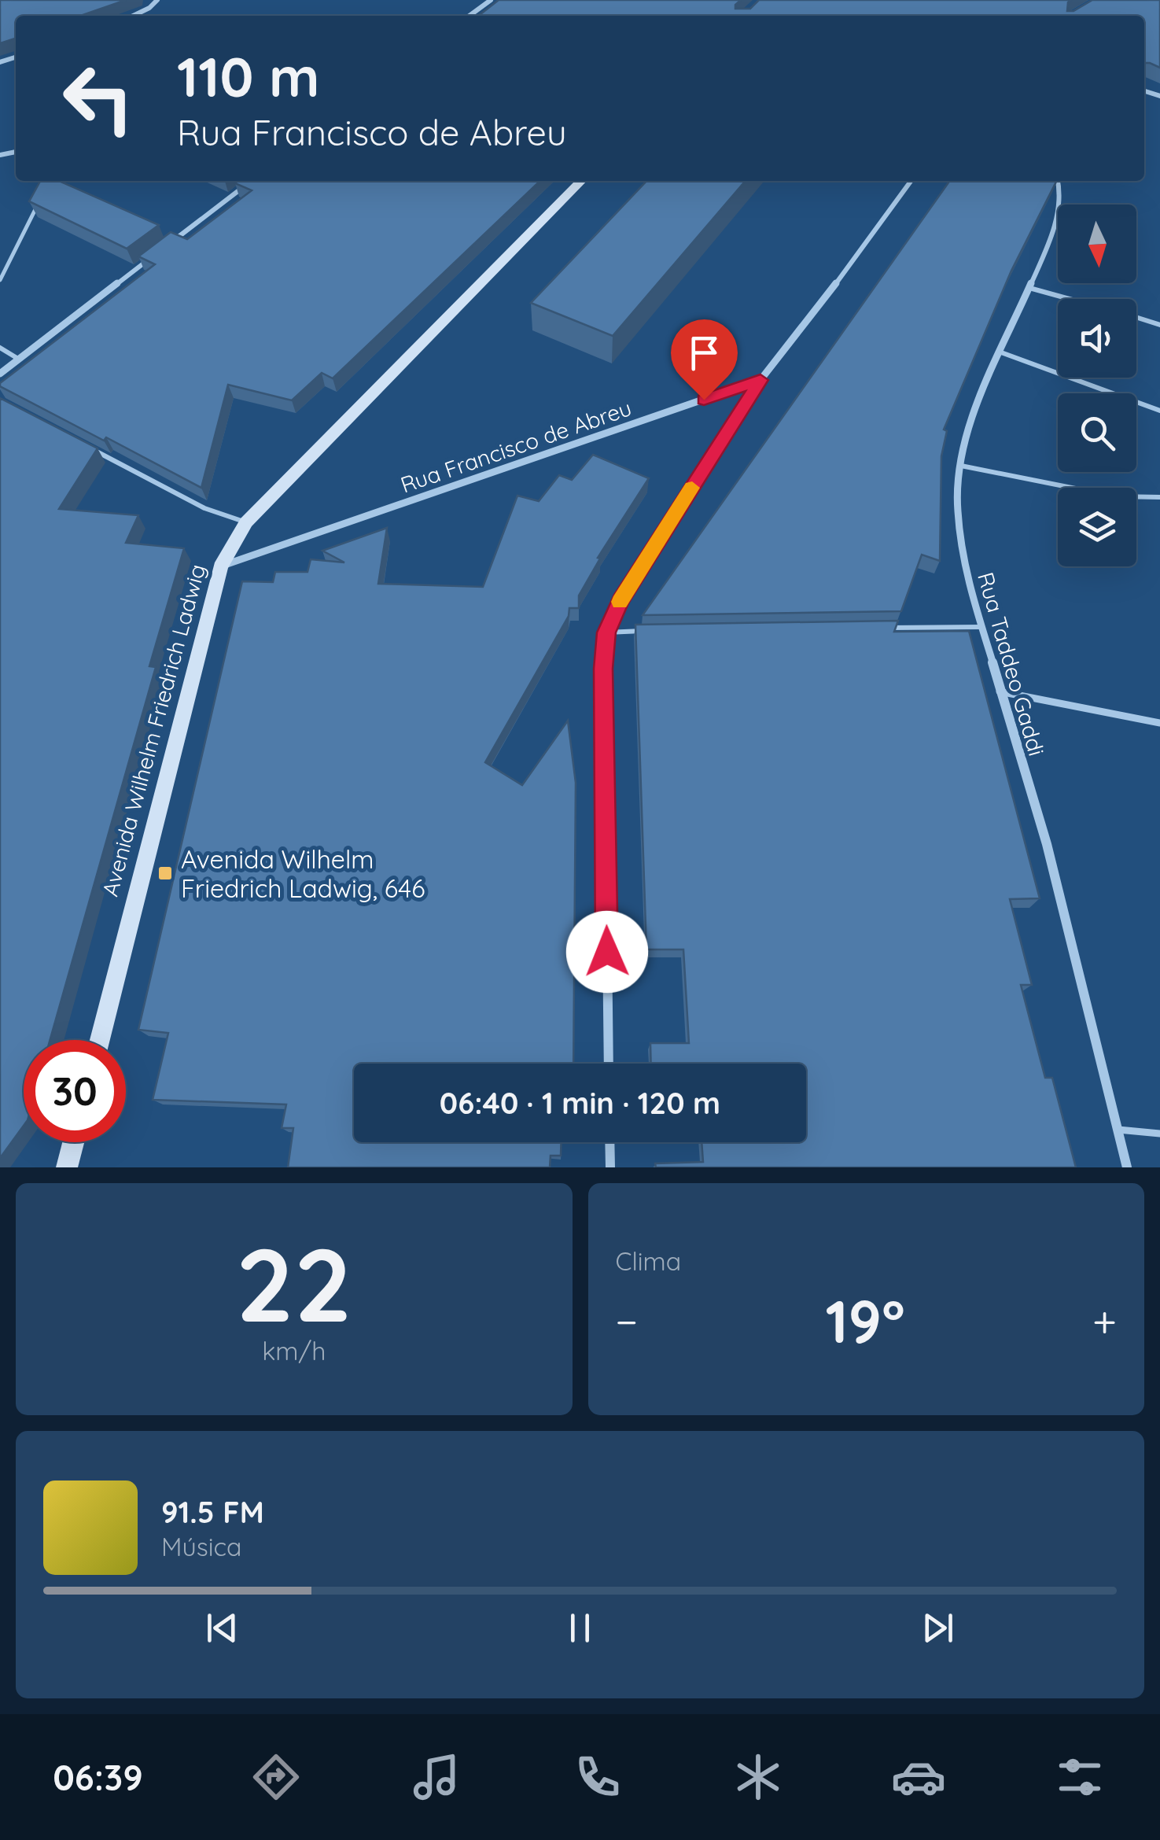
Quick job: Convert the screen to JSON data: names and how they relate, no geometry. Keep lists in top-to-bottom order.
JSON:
{
  "streets": {
    "street": ["Rua Francisco de Abreu", "Rua Taddeo Gaddi", "Avenida Wilhelm Friedrich Ladwig"]
  },
  "crossings": [
    ["Rua Francisco de Abreu", "Avenida Wilhelm Friedrich Ladwig"]
  ],
  "places": {
    "transit": ["Avenida Wilhelm Friedrich Ladwig, 646"]
  },
  "north": "bottom",
  "page": {
    "turn": ["110 m", "Rua Francisco de Abreu"],
    "limit": "30",
    "trip": "06:40 · 1 min · 120 m",
    "tile": [
      ["22", "km/h"],
      "Clima"
    ],
    "heat": ["−", "19°", "+"],
    "song": ["91.5 FM", "Música"],
    "tabs": "06:39"
  }
}
